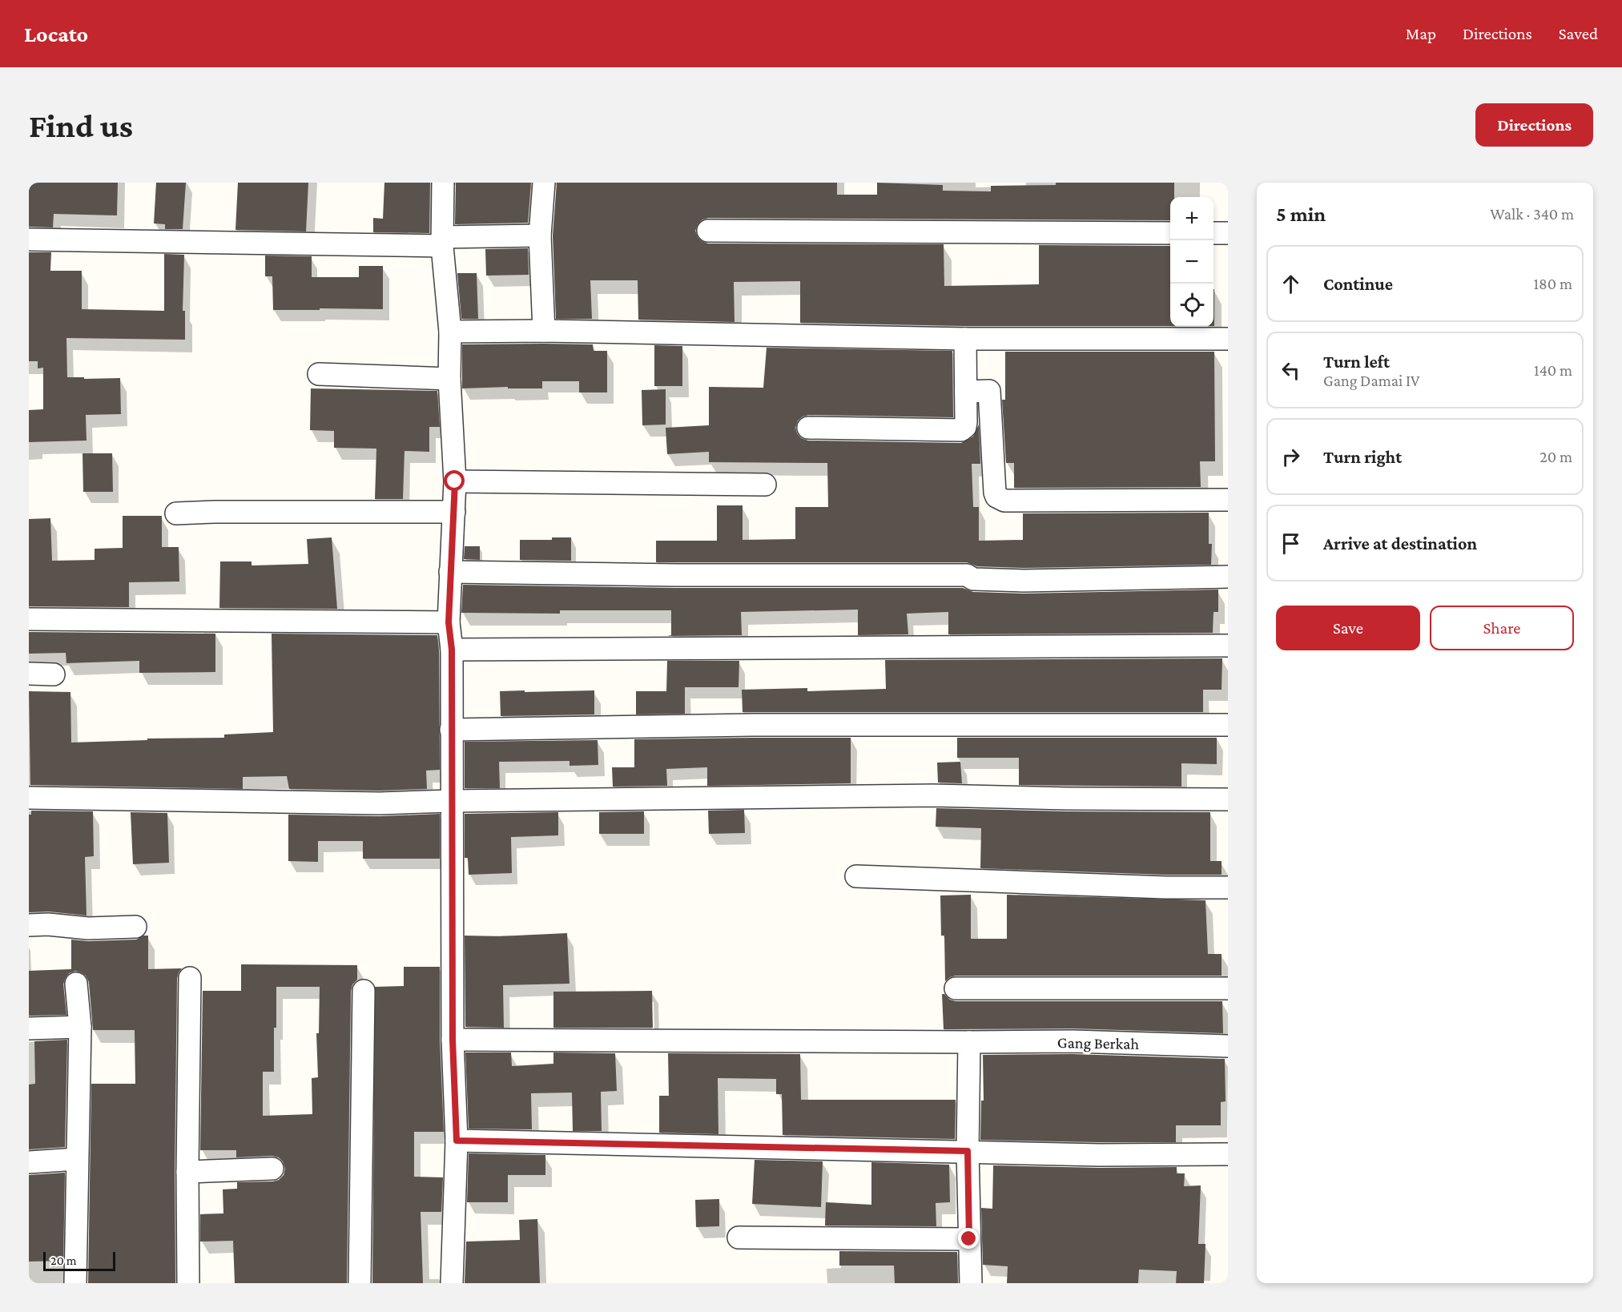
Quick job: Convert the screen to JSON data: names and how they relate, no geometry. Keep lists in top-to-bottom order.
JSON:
{
  "streets": {
    "street": ["Gang Berkah"]
  },
  "scale_bar": "20 m",
  "page": {
    "header": "Locato",
    "nav": ["Map", "Directions", "Saved"],
    "buttons": [
      "Directions",
      ["Save", "Share"]
    ],
    "title": "Find us",
    "heading": ["5 min", "Walk · 340 m"],
    "map_buttons": ["+", "−"],
    "list": [
      ["Continue", "180 m"],
      ["Turn left", "Gang Damai IV", "140 m"],
      ["Turn right", "20 m"],
      "Arrive at destination"
    ],
    "scale": "20 m"
  }
}
